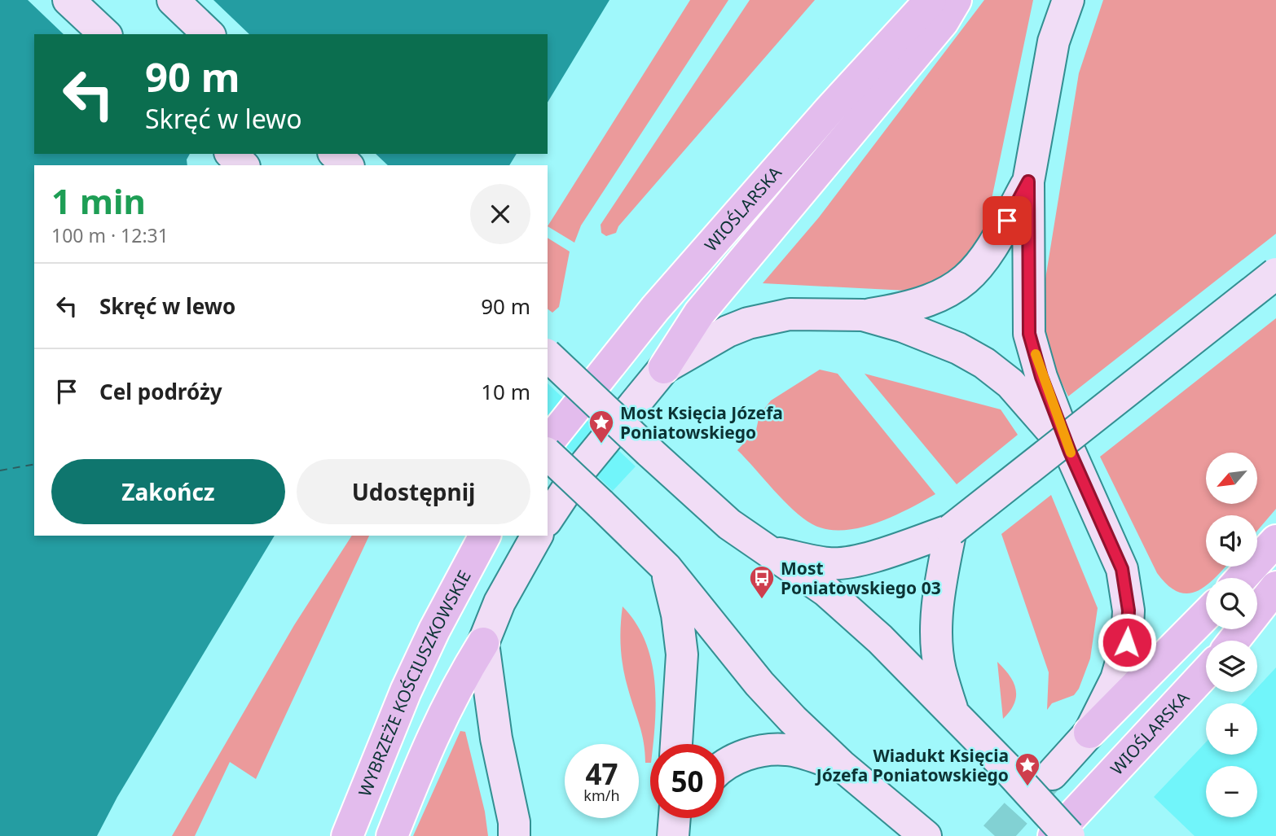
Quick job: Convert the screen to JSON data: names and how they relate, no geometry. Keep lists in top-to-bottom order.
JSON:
{
  "streets": {
    "main road": ["WIOŚLARSKA", "WYBRZEŻE KOŚCIUSZKOWSKIE"]
  },
  "places": {
    "place": ["Most Księcia Józefa Poniatowskiego", "Wiadukt Księcia Józefa Poniatowskiego"],
    "bus stop": ["Most Poniatowskiego 03"]
  },
  "north": "bottom left",
  "page": {
    "turn": ["90 m", "Skręć w lewo"],
    "heading": ["1 min", "100 m · 12:31"],
    "list": [
      {
        "name": "Skręć w lewo",
        "value": "90 m"
      },
      {
        "name": "Cel podróży",
        "value": "10 m"
      }
    ],
    "buttons": ["Zakończ", "Udostępnij"],
    "map_buttons": ["+", "−"],
    "speed": "47 km/h",
    "limit": "50"
  }
}
